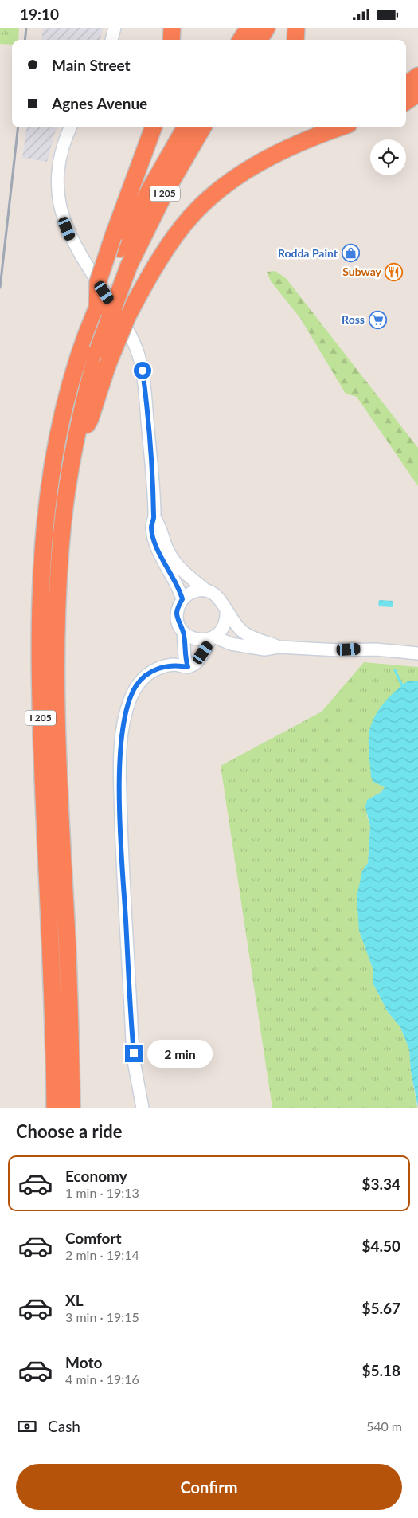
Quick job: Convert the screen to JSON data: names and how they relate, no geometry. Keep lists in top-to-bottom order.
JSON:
{
  "streets": {
    "highway": ["I 205"]
  },
  "places": {
    "shop": ["Rodda Paint"],
    "restaurant": ["Subway"],
    "supermarket": ["Ross"]
  },
  "page": {
    "status": "19:10",
    "banner": ["Main Street", "Agnes Avenue"],
    "bubble": "2 min",
    "heading": "Choose a ride",
    "list": [
      {
        "name": "Economy",
        "note": "1 min · 19:13",
        "value": "$3.34"
      },
      {
        "name": "Comfort",
        "note": "2 min · 19:14",
        "value": "$4.50"
      },
      {
        "name": "XL",
        "note": "3 min · 19:15",
        "value": "$5.67"
      },
      {
        "name": "Moto",
        "note": "4 min · 19:16",
        "value": "$5.18"
      }
    ],
    "pay": ["Cash", "540 m"],
    "buttons": "Confirm"
  }
}
